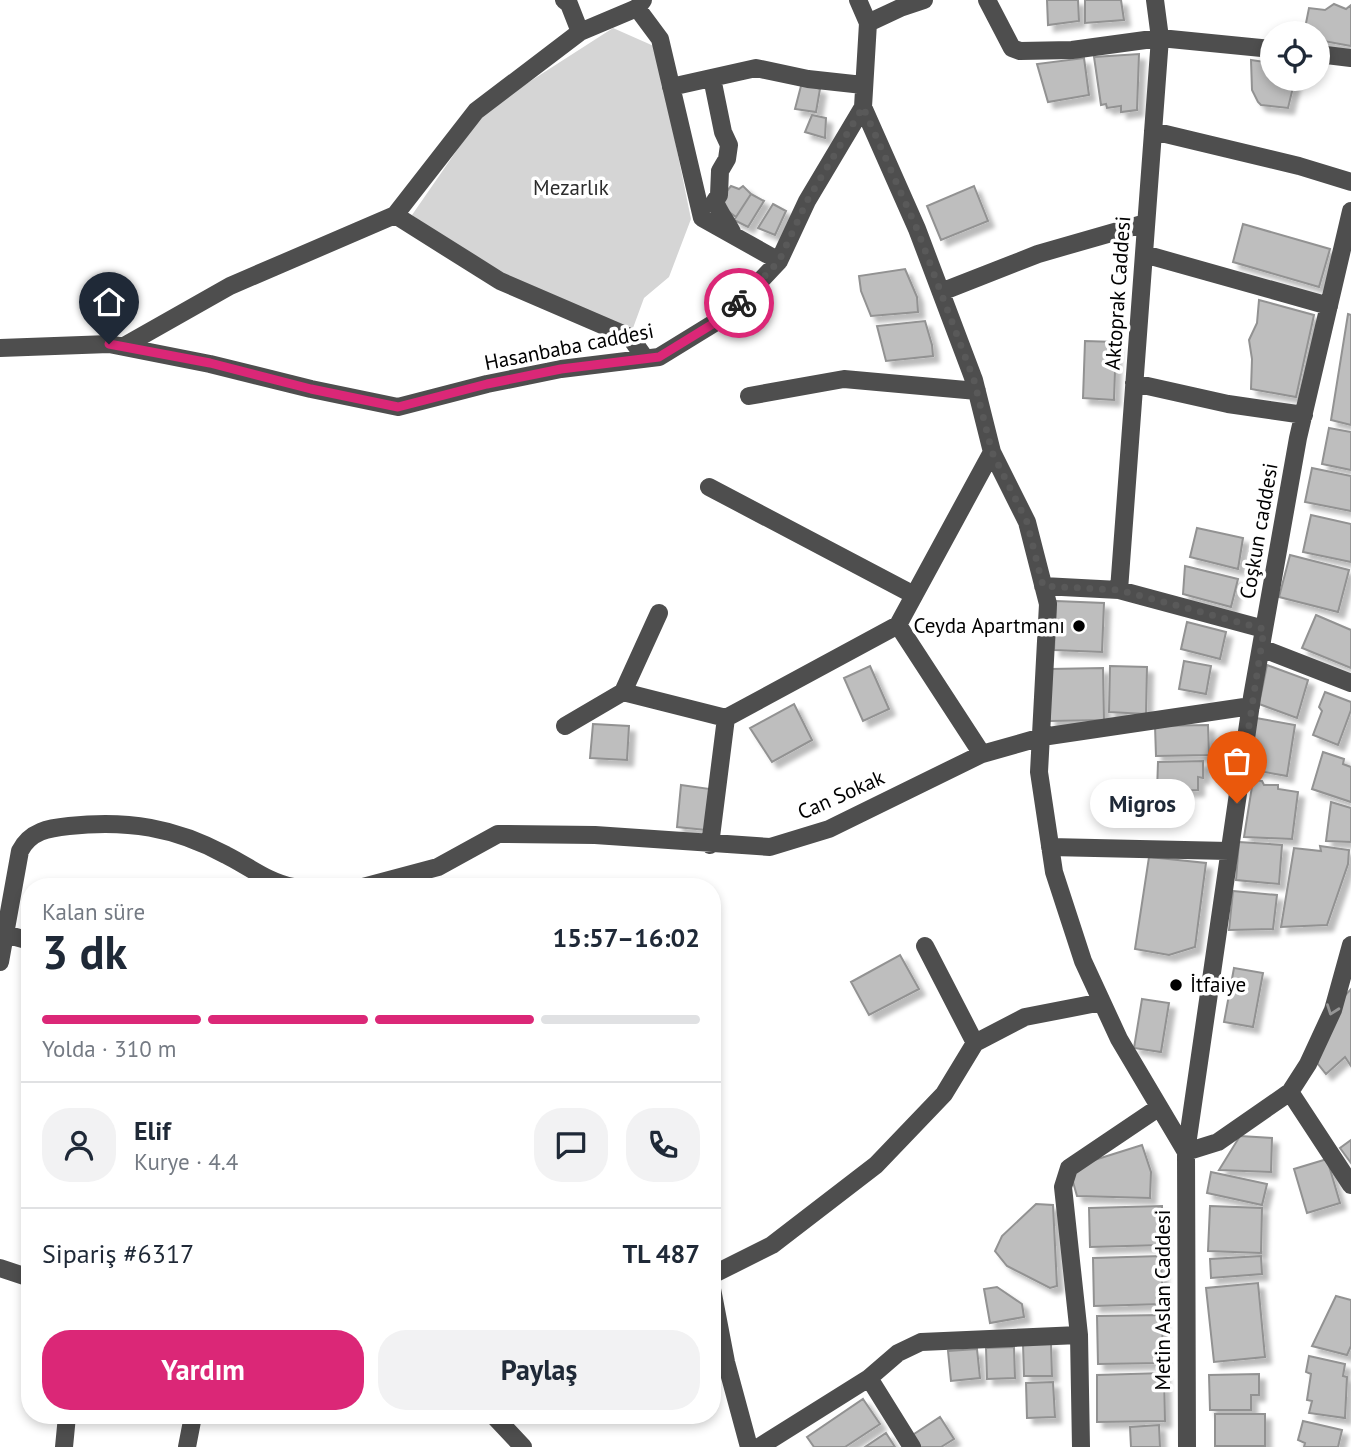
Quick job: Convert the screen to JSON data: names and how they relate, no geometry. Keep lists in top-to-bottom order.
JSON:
{
  "streets": {
    "street": [
      "Aktoprak Caddesi",
      "Hasanbaba caddesi",
      "Coşkun caddesi",
      "Can Sokak",
      "Metin Aslan Caddesi"
    ]
  },
  "crossings": [
    ["Coşkun caddesi", "Can Sokak"],
    ["Coşkun caddesi", "Metin Aslan Caddesi"]
  ],
  "parks": ["Mezarlık"],
  "places": ["Ceyda Apartmanı", "Migros", "İtfaiye"],
  "page": {
    "bubble": "Migros",
    "heading": ["3 dk", "Kalan süre", "15:57–16:02"],
    "panel": [
      "Elif",
      "Kurye · 4.4",
      "Sipariş #6317",
      "TL 487"
    ],
    "bar": "Yolda · 310 m",
    "buttons": ["Yardım", "Paylaş"]
  }
}
